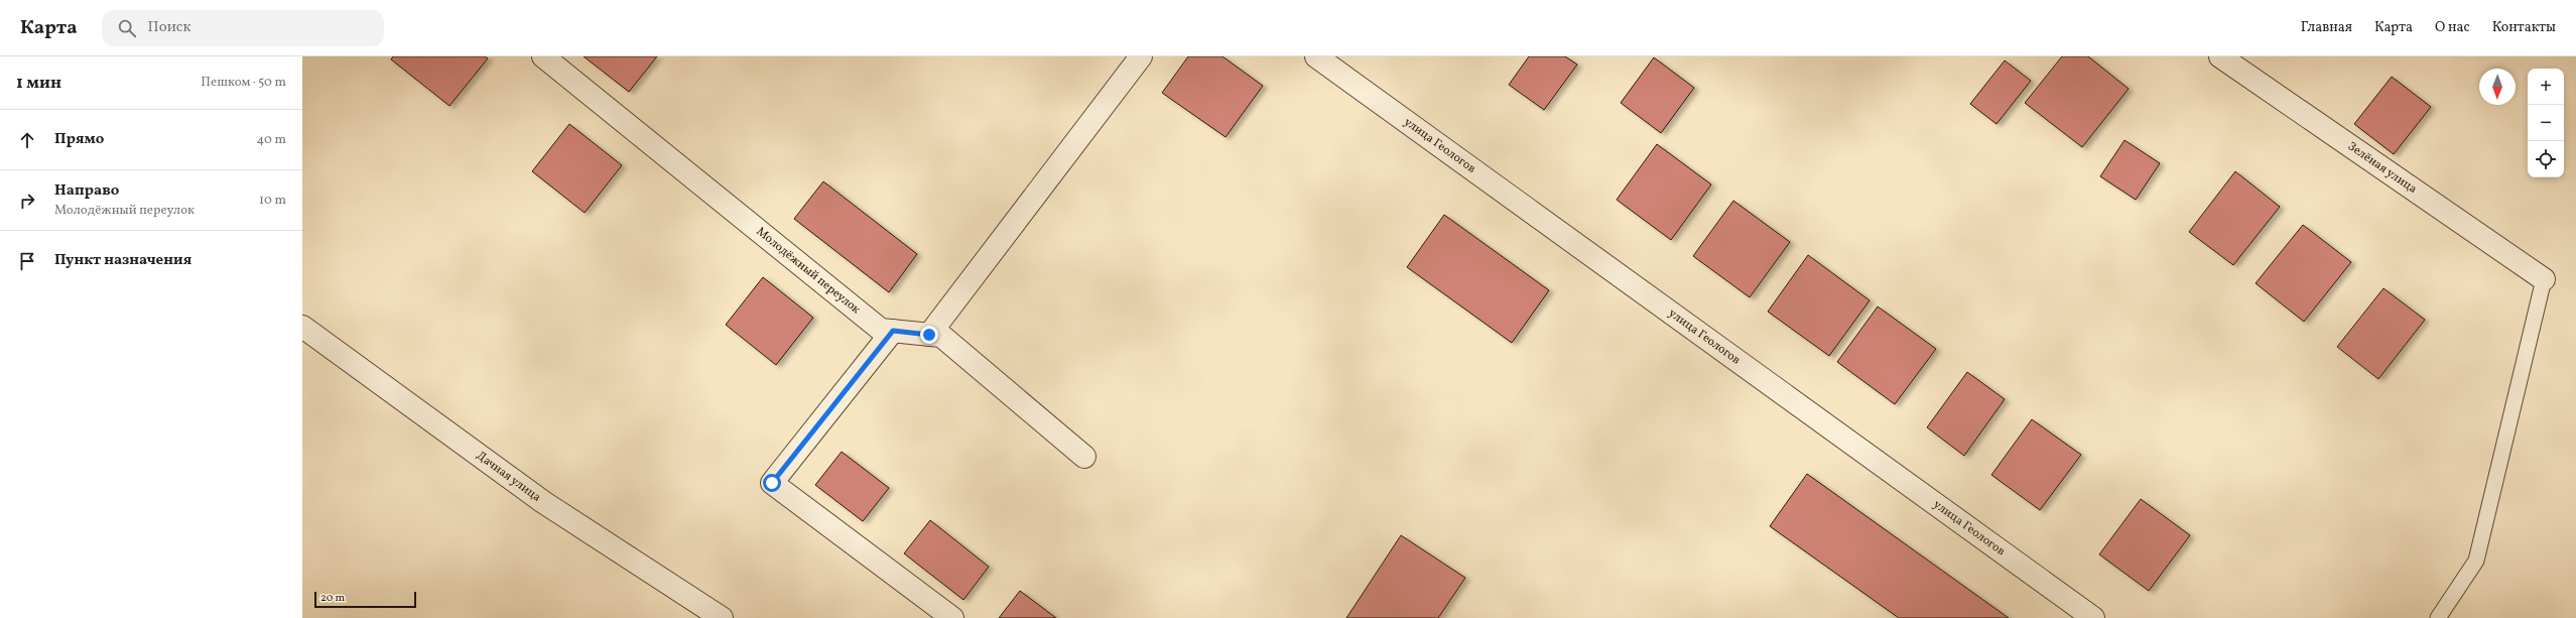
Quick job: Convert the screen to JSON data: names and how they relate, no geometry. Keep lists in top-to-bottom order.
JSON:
{
  "streets": {
    "street": [
      "улица Геологов",
      "Зелёная улица",
      "Молодёжный переулок",
      "Дачная улица"
    ]
  },
  "scale_bar": "20 m",
  "north": "bottom",
  "page": {
    "header": "Карта",
    "search": "Поиск",
    "nav": [
      "Главная",
      "Карта",
      "О нас",
      "Контакты"
    ],
    "heading": ["1 мин", "Пешком · 50 m"],
    "map_buttons": ["+", "−"],
    "list": [
      ["Прямо", "40 m"],
      ["Направо", "Молодёжный переулок", "10 m"],
      "Пункт назначения"
    ],
    "scale": "20 m"
  }
}
